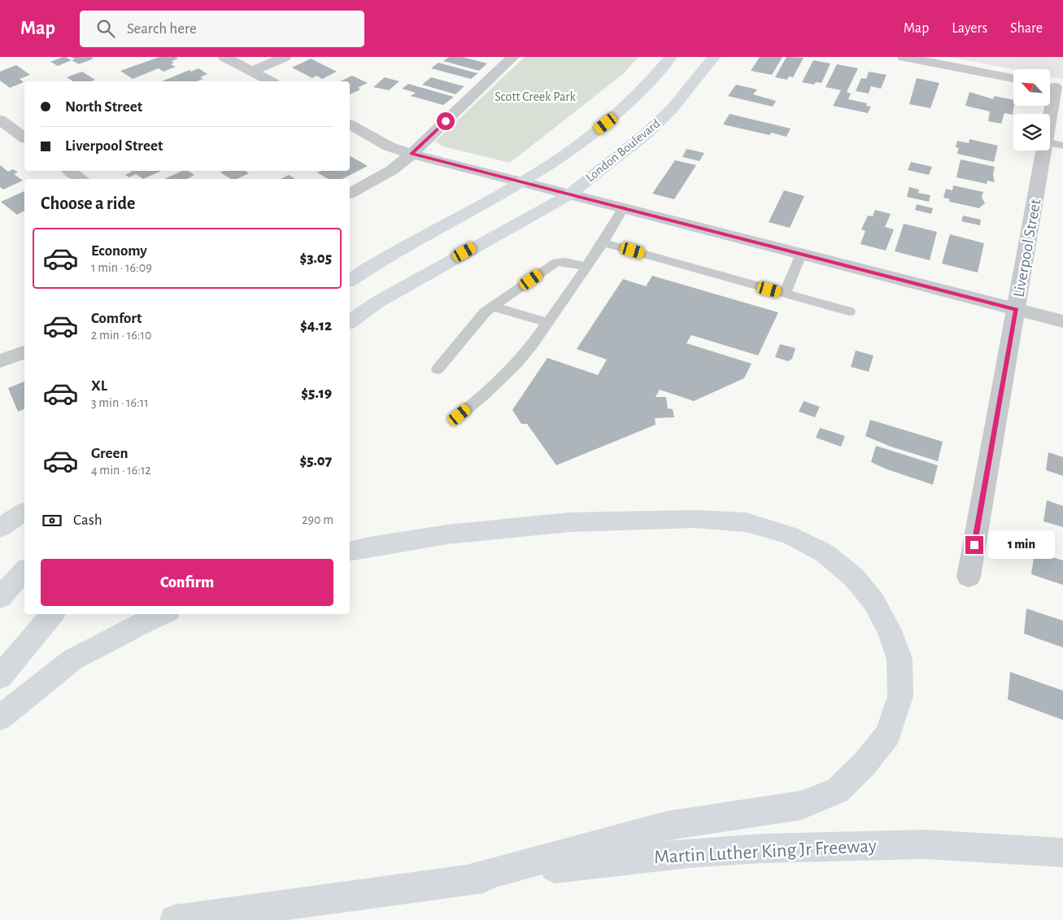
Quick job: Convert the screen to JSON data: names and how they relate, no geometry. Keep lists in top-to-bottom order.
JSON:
{
  "streets": {
    "main road": ["London Boulevard", "Martin Luther King Jr Freeway"],
    "street": ["Liverpool Street"]
  },
  "parks": ["Scott Creek Park"],
  "north": "top left",
  "page": {
    "header": "Map",
    "search": "Search here",
    "nav": ["Map", "Layers", "Share"],
    "banner": ["North Street", "Liverpool Street"],
    "heading": "Choose a ride",
    "list": [
      {
        "name": "Economy",
        "note": "1 min · 16:09",
        "value": "$3.05"
      },
      {
        "name": "Comfort",
        "note": "2 min · 16:10",
        "value": "$4.12"
      },
      {
        "name": "XL",
        "note": "3 min · 16:11",
        "value": "$5.19"
      },
      {
        "name": "Green",
        "note": "4 min · 16:12",
        "value": "$5.07"
      }
    ],
    "pay": ["Cash", "290 m"],
    "bubble": "1 min",
    "buttons": "Confirm"
  }
}
